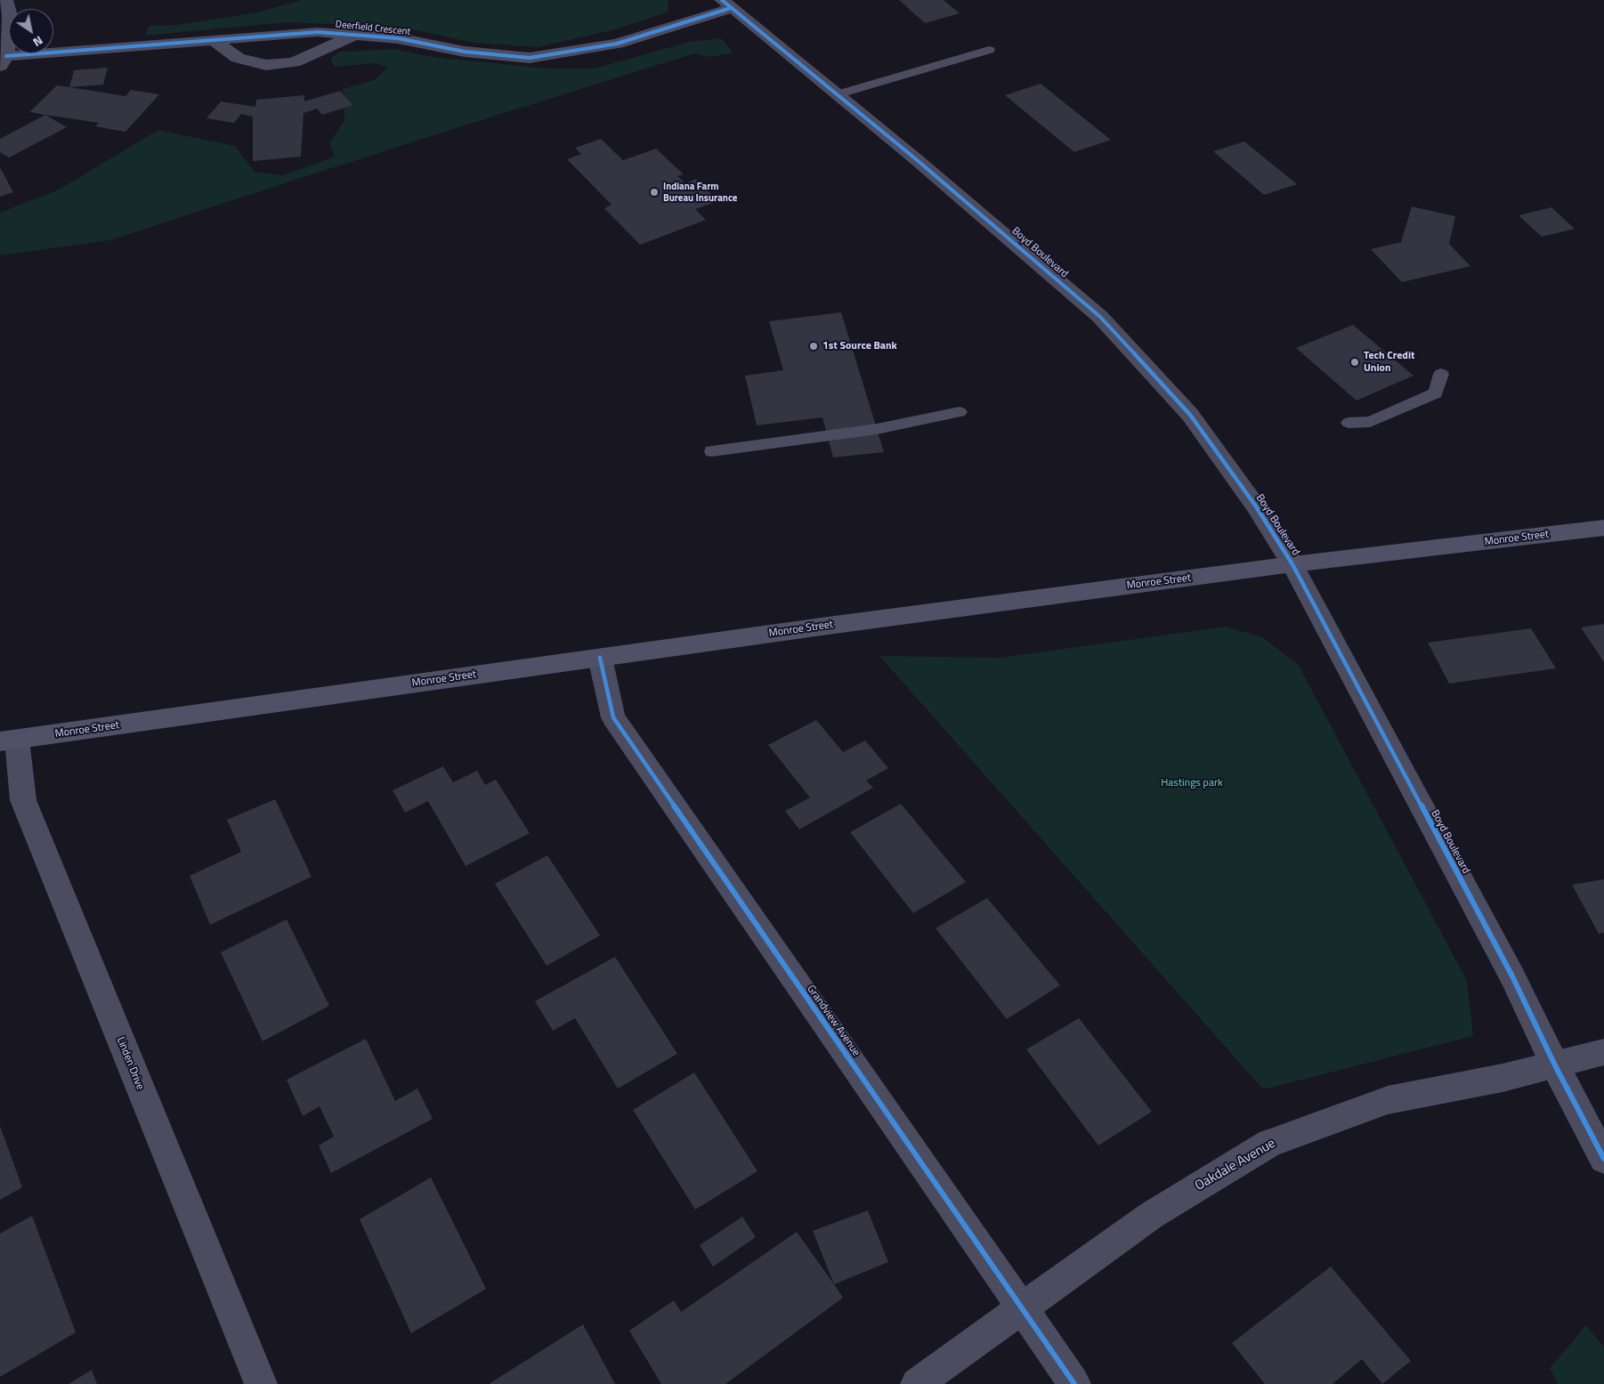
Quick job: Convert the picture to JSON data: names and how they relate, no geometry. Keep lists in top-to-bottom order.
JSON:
{
  "streets": {
    "main road": ["Monroe Street"],
    "street": [
      "Deerfield Crescent",
      "Boyd Boulevard",
      "Grandview Avenue",
      "Linden Drive",
      "Oakdale Avenue"
    ]
  },
  "crossings": [
    ["Deerfield Crescent", "Boyd Boulevard"],
    ["Boyd Boulevard", "Monroe Street"],
    ["Boyd Boulevard", "Oakdale Avenue"],
    ["Monroe Street", "Grandview Avenue"],
    ["Monroe Street", "Linden Drive"],
    ["Grandview Avenue", "Oakdale Avenue"]
  ],
  "parks": ["Hastings park"],
  "places": ["Indiana Farm Bureau Insurance", "1st Source Bank", "Tech Credit Union"],
  "north": "bottom right"
}
